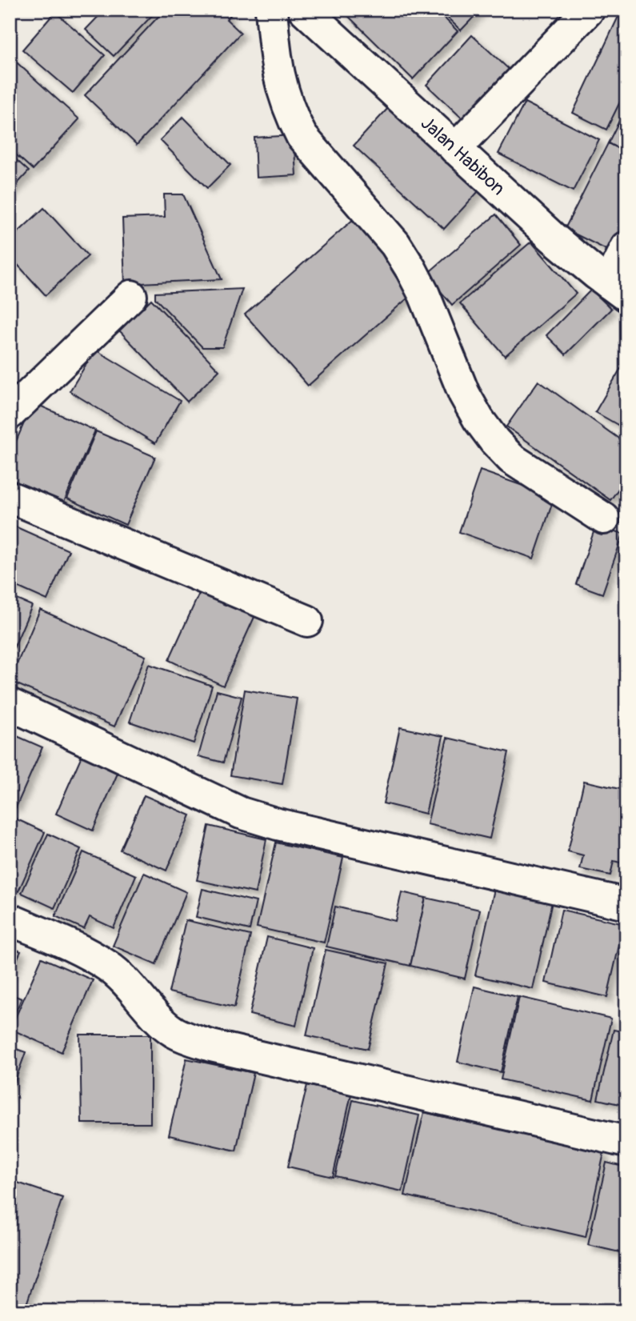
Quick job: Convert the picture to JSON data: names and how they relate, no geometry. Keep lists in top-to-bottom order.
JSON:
{
  "streets": {
    "street": ["Jalan Habibon"]
  }
}
